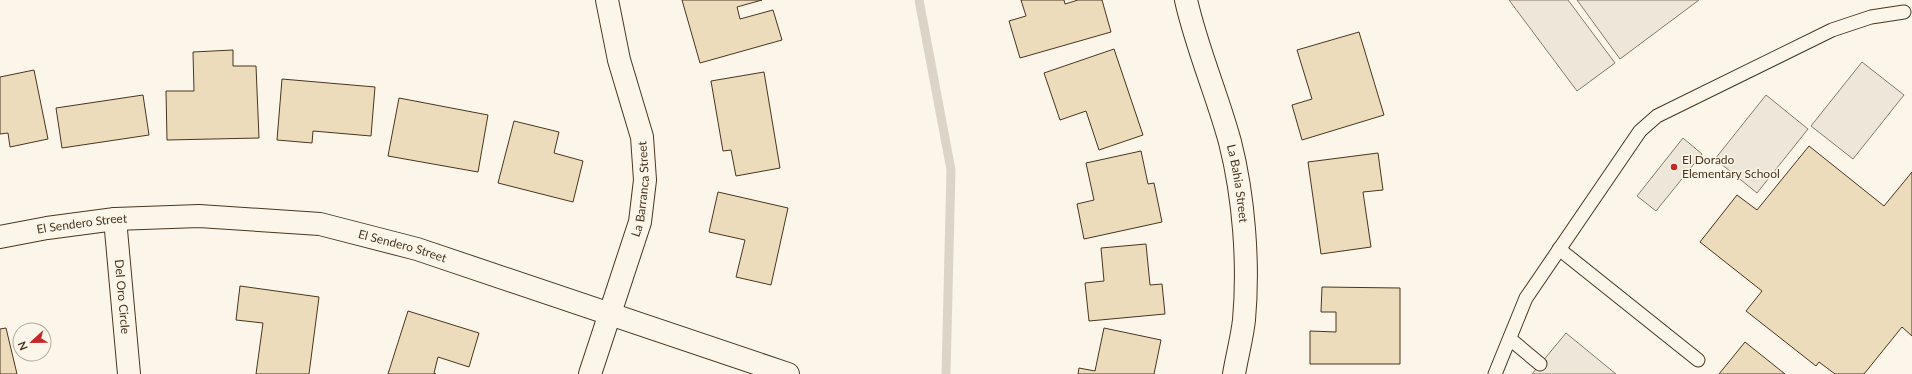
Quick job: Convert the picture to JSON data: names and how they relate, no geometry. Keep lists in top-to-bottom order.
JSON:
{
  "streets": {
    "street": [
      "La Bahia Street",
      "La Barranca Street",
      "El Sendero Street",
      "Del Oro Circle"
    ]
  },
  "crossings": [
    ["La Barranca Street", "El Sendero Street"],
    ["El Sendero Street", "Del Oro Circle"]
  ],
  "places": ["El Dorado Elementary School"],
  "north": "left"
}
